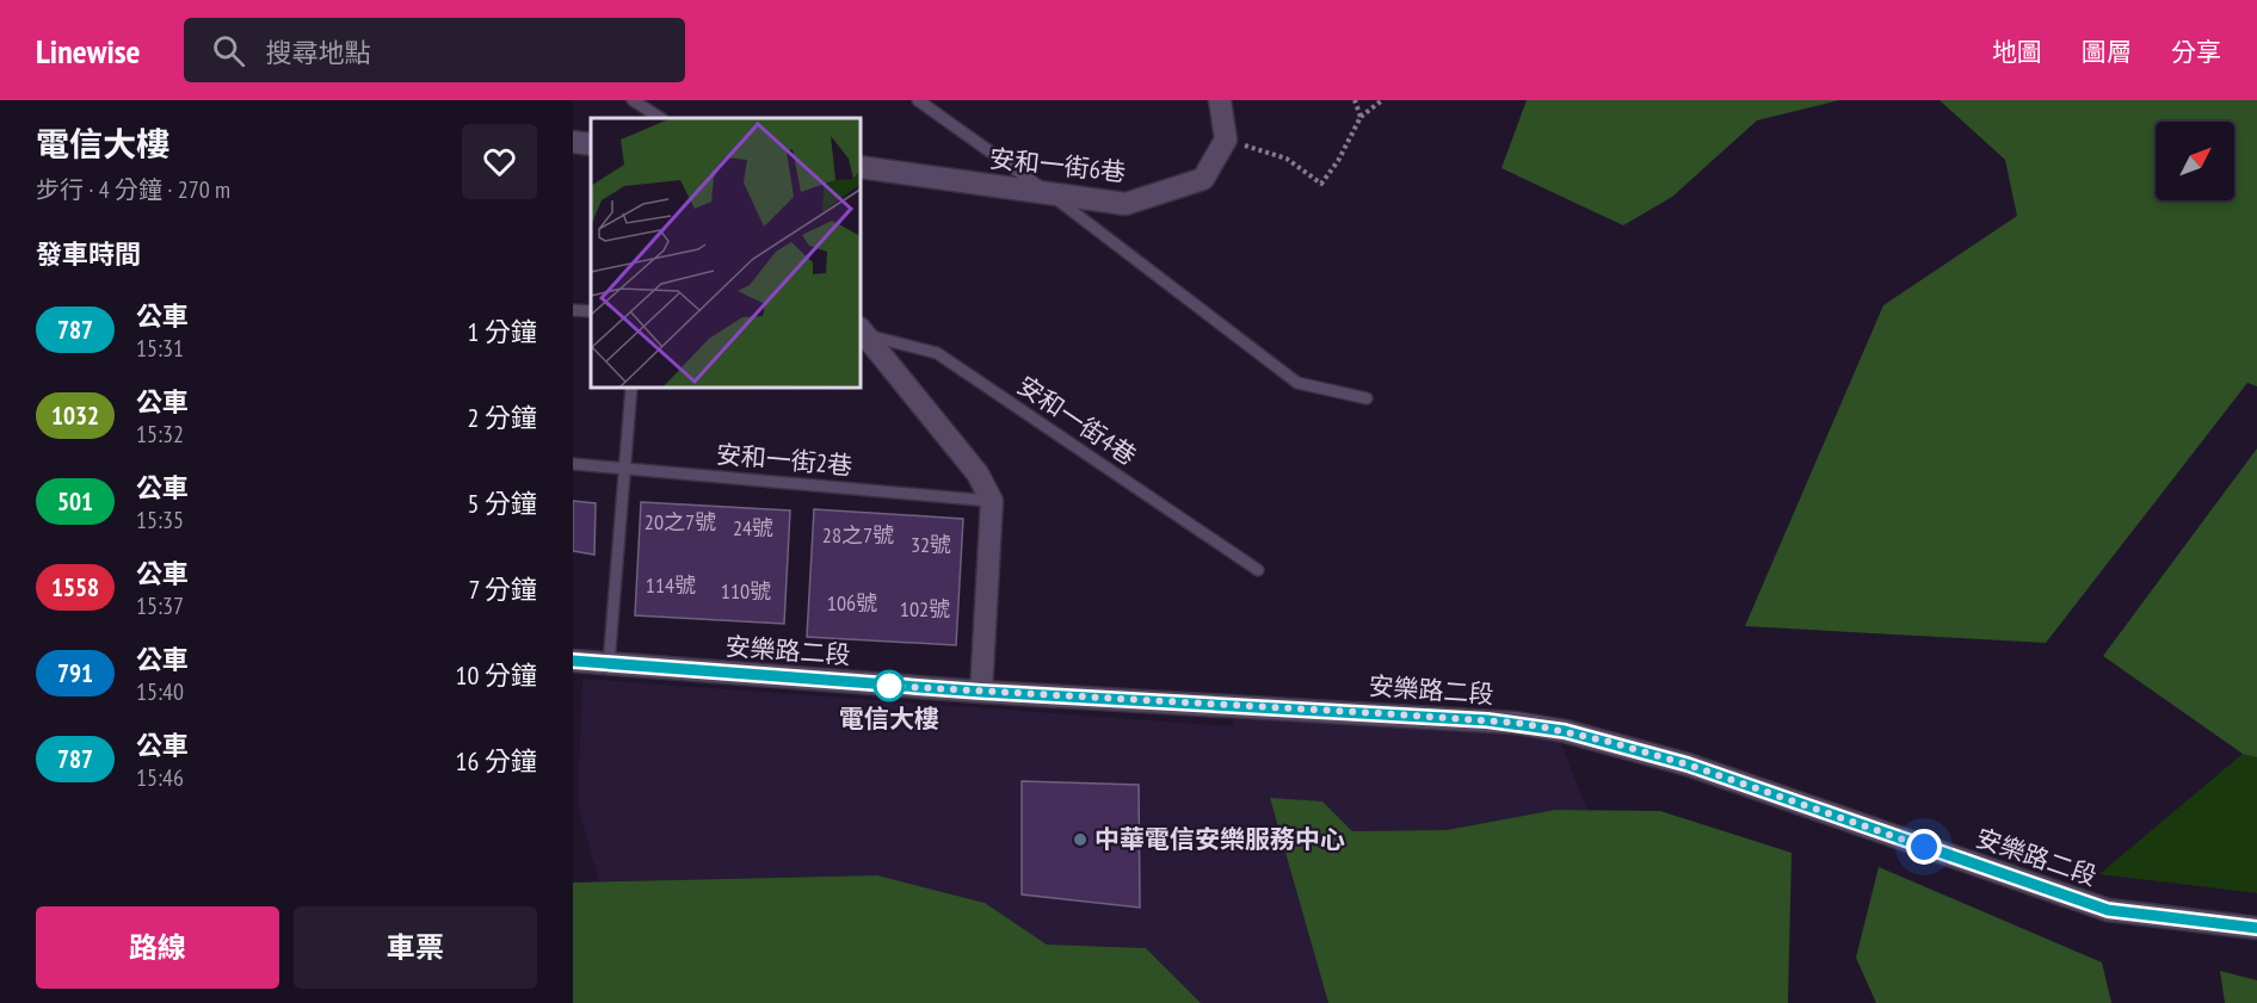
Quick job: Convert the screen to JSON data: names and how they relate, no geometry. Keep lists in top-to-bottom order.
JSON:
{
  "streets": {
    "street": ["安和一街6巷", "安樂路二段"],
    "lane": ["安和一街4巷", "安和一街2巷"]
  },
  "places": ["電信大樓", "中華電信安樂服務中心"],
  "lines": ["bus line 787"],
  "house_numbers": [
    "20之7號",
    "24號",
    "28之7號",
    "32號",
    "114號",
    "110號",
    "106號",
    "102號"
  ],
  "north": "top right",
  "page": {
    "header": "Linewise",
    "search": "搜尋地點",
    "nav": ["地圖", "圖層", "分享"],
    "heading": [
      ["電信大樓", "步行 · 4 分鐘 · 270 m"],
      "發車時間"
    ],
    "list": [
      {
        "mark": "787",
        "name": "公車",
        "note": "15:31",
        "value": "1 分鐘"
      },
      {
        "mark": "1032",
        "name": "公車",
        "note": "15:32",
        "value": "2 分鐘"
      },
      {
        "mark": "501",
        "name": "公車",
        "note": "15:35",
        "value": "5 分鐘"
      },
      {
        "mark": "1558",
        "name": "公車",
        "note": "15:37",
        "value": "7 分鐘"
      },
      {
        "mark": "791",
        "name": "公車",
        "note": "15:40",
        "value": "10 分鐘"
      },
      {
        "mark": "787",
        "name": "公車",
        "note": "15:46",
        "value": "16 分鐘"
      }
    ],
    "buttons": ["路線", "車票"]
  }
}
